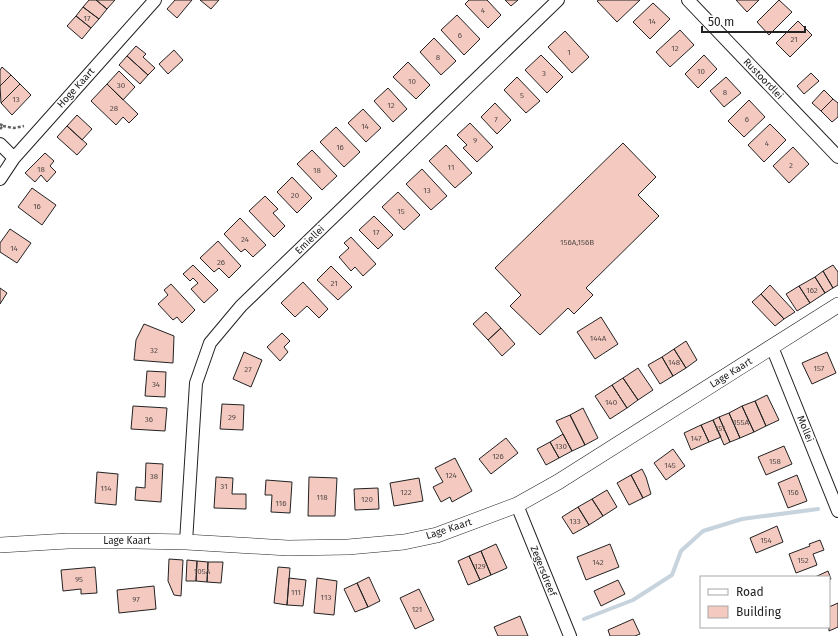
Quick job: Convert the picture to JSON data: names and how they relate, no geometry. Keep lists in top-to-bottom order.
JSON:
{
  "streets": {
    "street": [
      "Rustoordlei",
      "Hoge Kaart",
      "Emiellei",
      "Lage Kaart",
      "Mollei",
      "Zegersdreef"
    ]
  },
  "crossings": [
    ["Emiellei", "Lage Kaart"],
    ["Lage Kaart", "Mollei"],
    ["Lage Kaart", "Zegersdreef"]
  ],
  "house_numbers": [
    "4",
    "17",
    "14",
    "6",
    "21",
    "12",
    "1",
    "8",
    "10",
    "3",
    "10",
    "30",
    "8",
    "5",
    "13",
    "12",
    "28",
    "7",
    "6",
    "14",
    "9",
    "4",
    "16",
    "2",
    "11",
    "18",
    "18",
    "13",
    "20",
    "16",
    "15",
    "17",
    "24",
    "156A,156B",
    "14",
    "26",
    "21",
    "162",
    "144A",
    "32",
    "148",
    "157",
    "27",
    "34",
    "140",
    "29",
    "36",
    "155A",
    "151",
    "147",
    "130",
    "126",
    "158",
    "145",
    "124",
    "38",
    "31",
    "114",
    "122",
    "156",
    "118",
    "120",
    "116",
    "133",
    "154",
    "152",
    "142",
    "129",
    "105A",
    "95",
    "111",
    "113",
    "97",
    "121"
  ],
  "legend": ["Road", "Building"],
  "scale_bar": "50 m"
}
